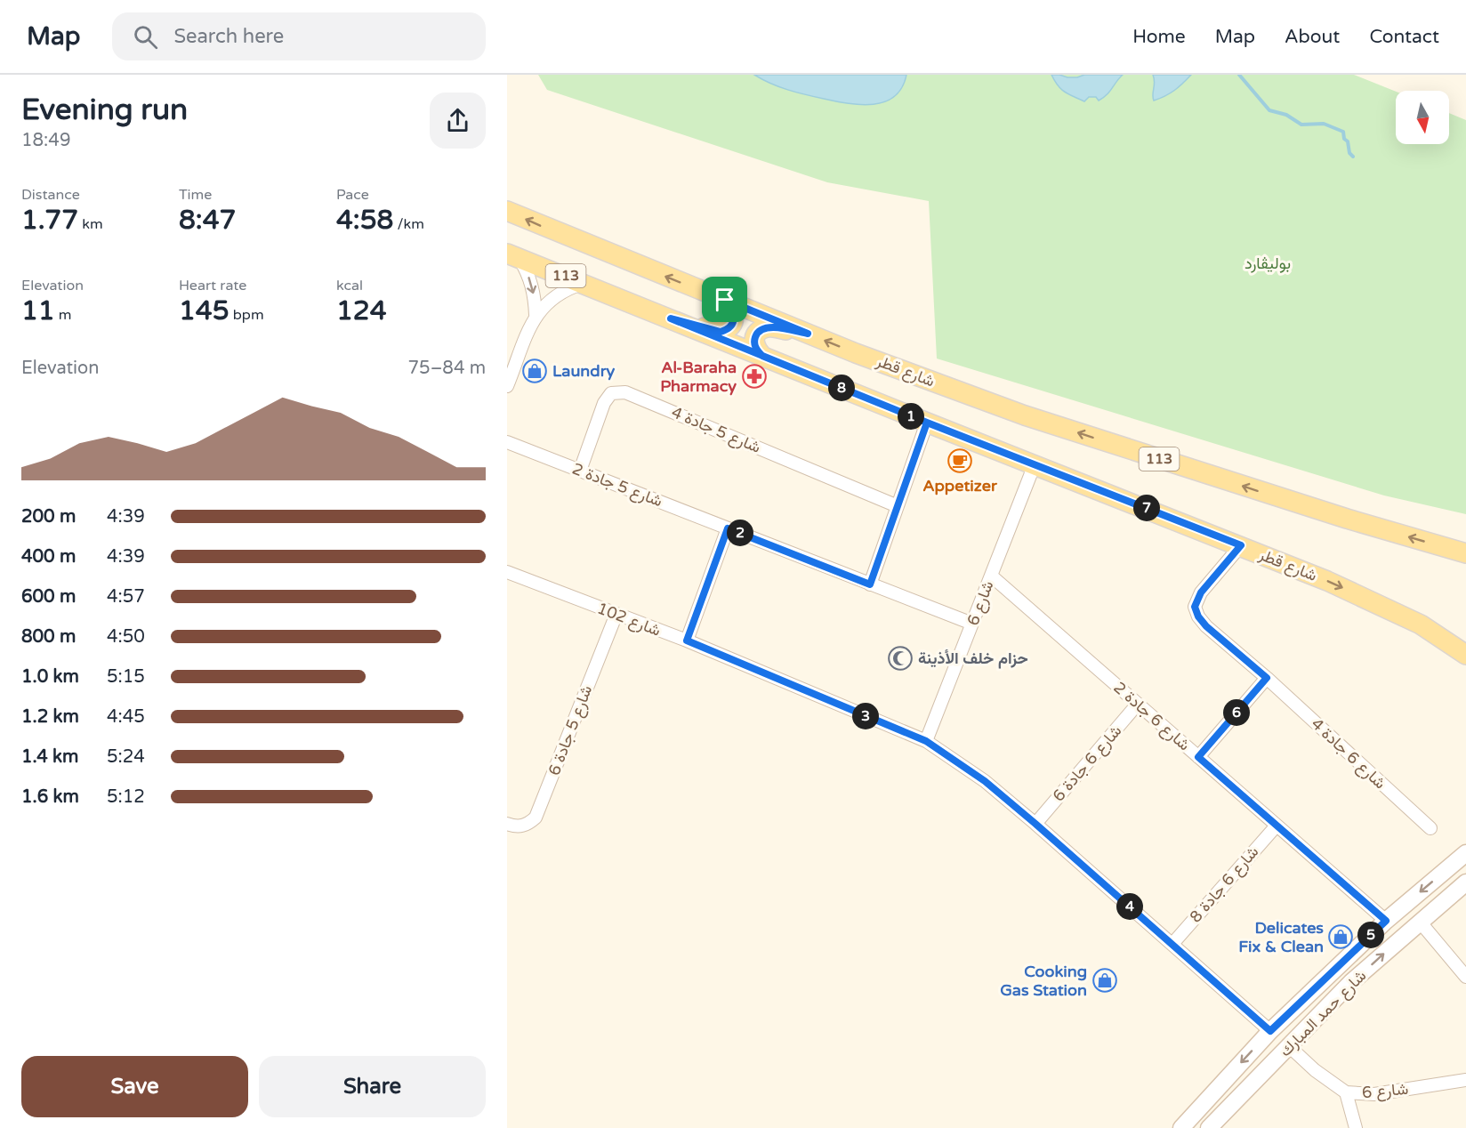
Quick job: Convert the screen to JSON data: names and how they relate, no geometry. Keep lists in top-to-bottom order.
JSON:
{
  "streets": {
    "main road": ["113", "شارع قطر", "شارع حمد المبارك"],
    "street": [
      "شارع 5 جادة 4",
      "شارع 5 جادة 2",
      "شارع 6",
      "شارع 102",
      "شارع 6 جادة 2",
      "شارع 5 جادة 6",
      "شارع 6 جادة 4",
      "شارع 6 جادة 6",
      "شارع 6 جادة 8"
    ]
  },
  "crossings": [
    ["شارع قطر", "شارع 6"],
    ["شارع قطر", "شارع 6 جادة 4"],
    ["شارع 5 جادة 4", "شارع 5 جادة 2"],
    ["شارع 5 جادة 2", "شارع 6"],
    ["شارع 6", "شارع 102"],
    ["شارع 6", "شارع 6 جادة 2"],
    ["شارع 6", "شارع حمد المبارك"],
    ["شارع 102", "شارع 5 جادة 6"],
    ["شارع 102", "شارع 6 جادة 6"],
    ["شارع 102", "شارع 6 جادة 8"],
    ["شارع 102", "شارع حمد المبارك"],
    ["شارع 6 جادة 2", "شارع 6 جادة 6"],
    ["شارع 6 جادة 2", "شارع 6 جادة 8"],
    ["شارع 6 جادة 2", "شارع حمد المبارك"]
  ],
  "parks": ["بوليڤارد"],
  "places": {
    "shop": ["Laundry", "Delicates Fix & Clean", "Cooking Gas Station"],
    "pharmacy": ["Al-Baraha Pharmacy"],
    "cafe": ["Appetizer"],
    "mosque": ["حزام خلف الأذينة"]
  },
  "north": "bottom",
  "page": {
    "header": "Map",
    "search": "Search here",
    "nav": [
      "Home",
      "Map",
      "About",
      "Contact"
    ],
    "heading": ["Evening run", "18:49"],
    "stats": [
      ["Distance", "1.77 km"],
      ["Time", "8:47"],
      ["Pace", "4:58 /km"],
      ["Elevation", "11 m"],
      ["Heart rate", "145 bpm"],
      ["kcal", "124"]
    ],
    "chart": ["Elevation", "75–84 m"],
    "pins": [
      "8",
      "1",
      "7",
      "2",
      "6",
      "3",
      "4",
      "5"
    ],
    "list": [
      {
        "name": "200 m",
        "note": "4:39"
      },
      {
        "name": "400 m",
        "note": "4:39"
      },
      {
        "name": "600 m",
        "note": "4:57"
      },
      {
        "name": "800 m",
        "note": "4:50"
      },
      {
        "name": "1.0 km",
        "note": "5:15"
      },
      {
        "name": "1.2 km",
        "note": "4:45"
      },
      {
        "name": "1.4 km",
        "note": "5:24"
      },
      {
        "name": "1.6 km",
        "note": "5:12"
      }
    ],
    "buttons": ["Save", "Share"]
  }
}
